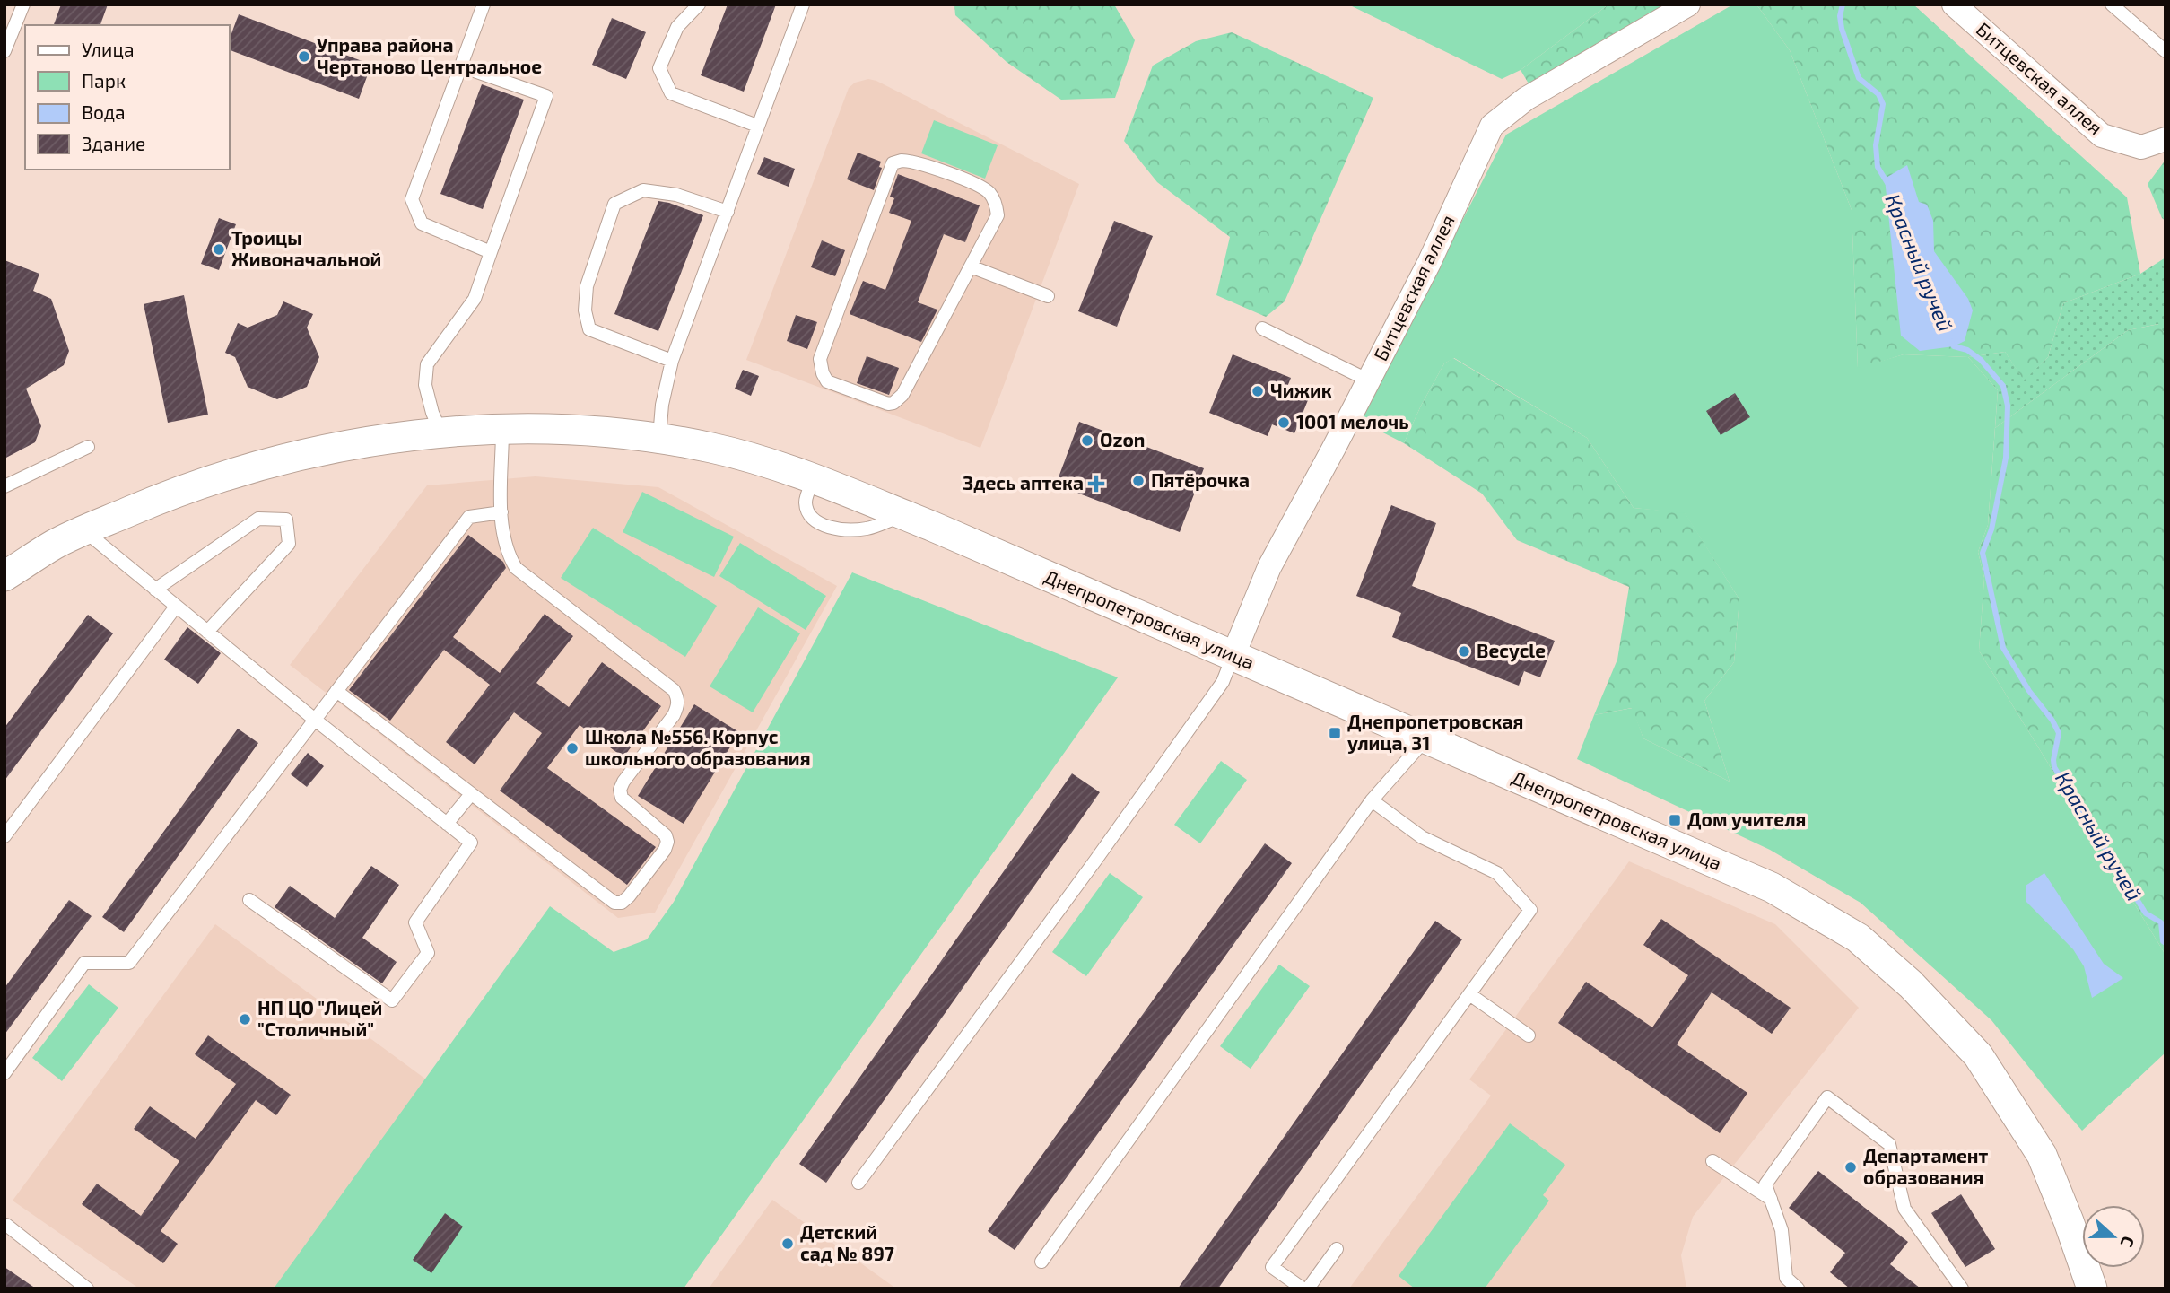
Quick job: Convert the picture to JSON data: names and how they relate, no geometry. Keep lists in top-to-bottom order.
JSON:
{
  "streets": {
    "street": ["Битцевская аллея", "Днепропетровская улица"]
  },
  "crossings": [
    ["Битцевская аллея", "Днепропетровская улица"]
  ],
  "water": ["Красный ручей"],
  "places": {
    "other": [
      "Управа района Чертаново Центральное",
      "Троицы Живоначальной",
      "Чижик",
      "1001 мелочь",
      "Ozon",
      "Пятёрочка",
      "Becycle",
      "Школа №556. Корпус школьного образования",
      "НП ЦО \"Лицей \"Столичный\"",
      "Департамент образования",
      "Детский сад № 897"
    ],
    "health": ["Здесь аптека"],
    "transit": ["Днепропетровская улица, 31", "Дом учителя"]
  },
  "legend": [
    "Улица",
    "Парк",
    "Вода",
    "Здание"
  ],
  "north": "right"
}
